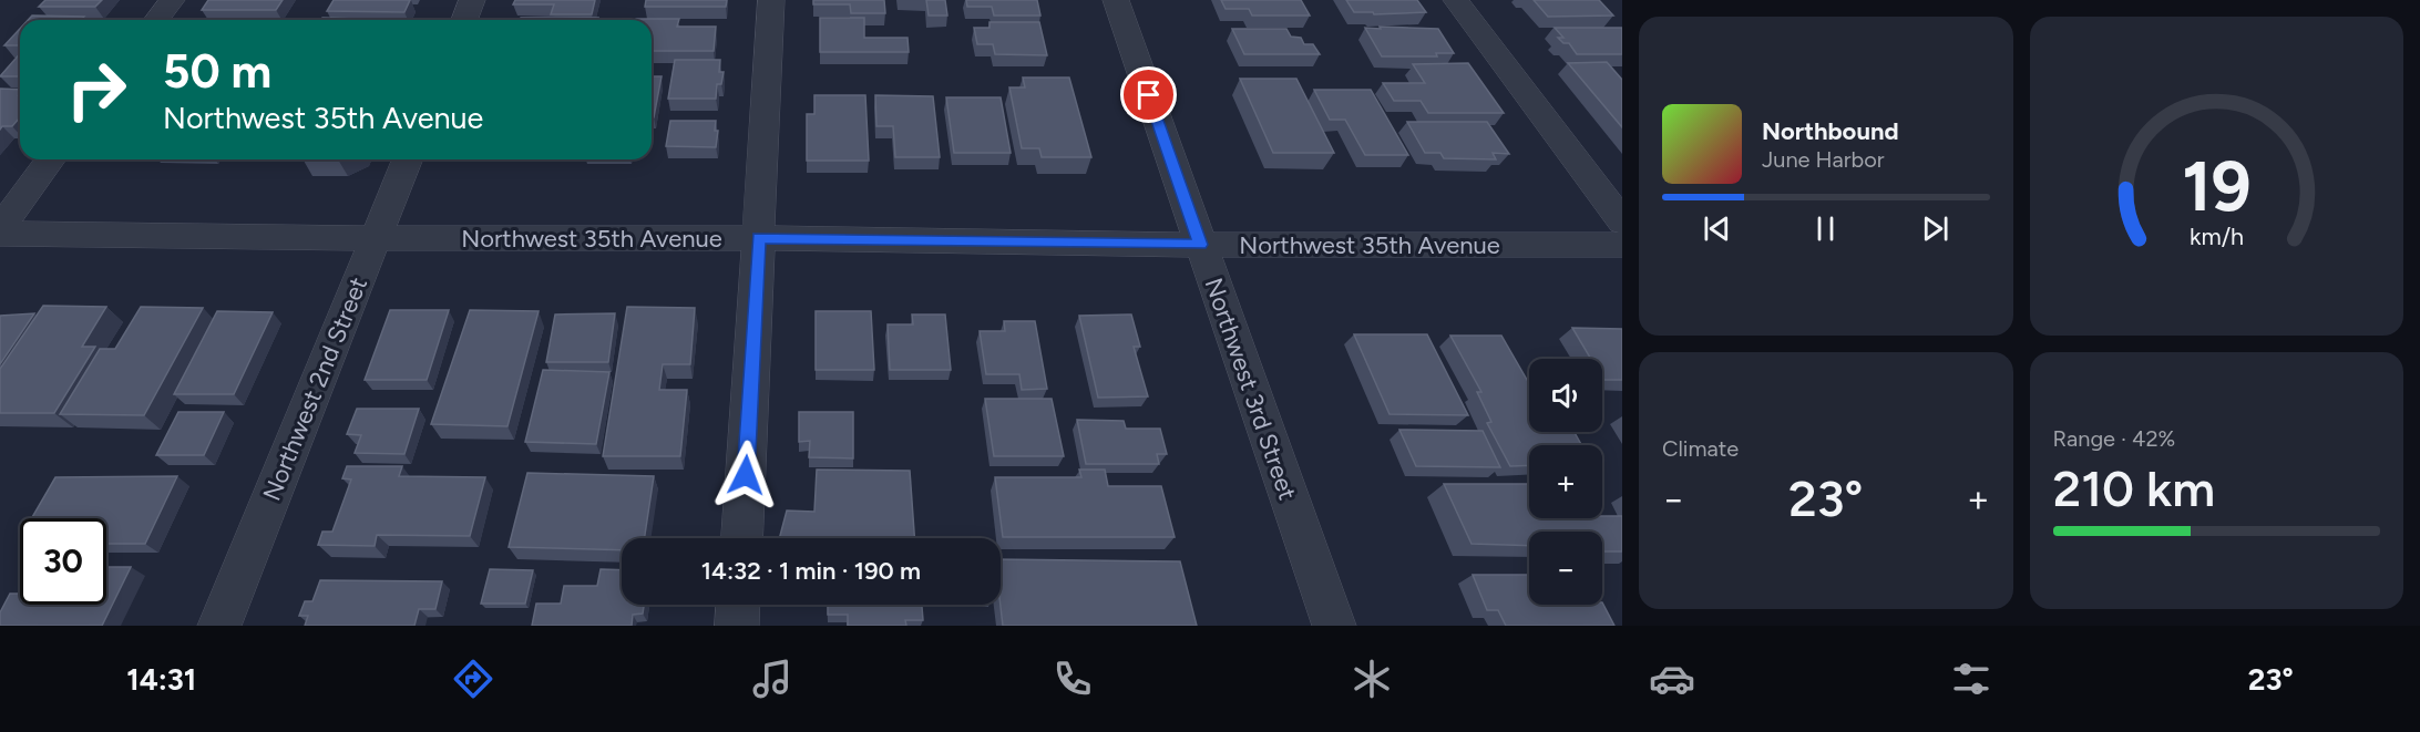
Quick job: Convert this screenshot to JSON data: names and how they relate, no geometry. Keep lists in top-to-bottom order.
{
  "streets": {
    "street": ["Northwest 35th Avenue", "Northwest 2nd Street", "Northwest 3rd Street"]
  },
  "crossings": [
    ["Northwest 35th Avenue", "Northwest 2nd Street"],
    ["Northwest 35th Avenue", "Northwest 3rd Street"]
  ],
  "page": {
    "turn": ["50 m", "Northwest 35th Avenue"],
    "song": ["Northbound", "June Harbor"],
    "tile": [
      "Climate",
      ["Range · 42%", "210 km"]
    ],
    "map_buttons": ["+", "−"],
    "heat": ["−", "23°", "+"],
    "limit": "30",
    "trip": "14:32 · 1 min · 190 m",
    "tabs": ["14:31", "23°"],
    "gauge": ["19", "km/h"]
  }
}
